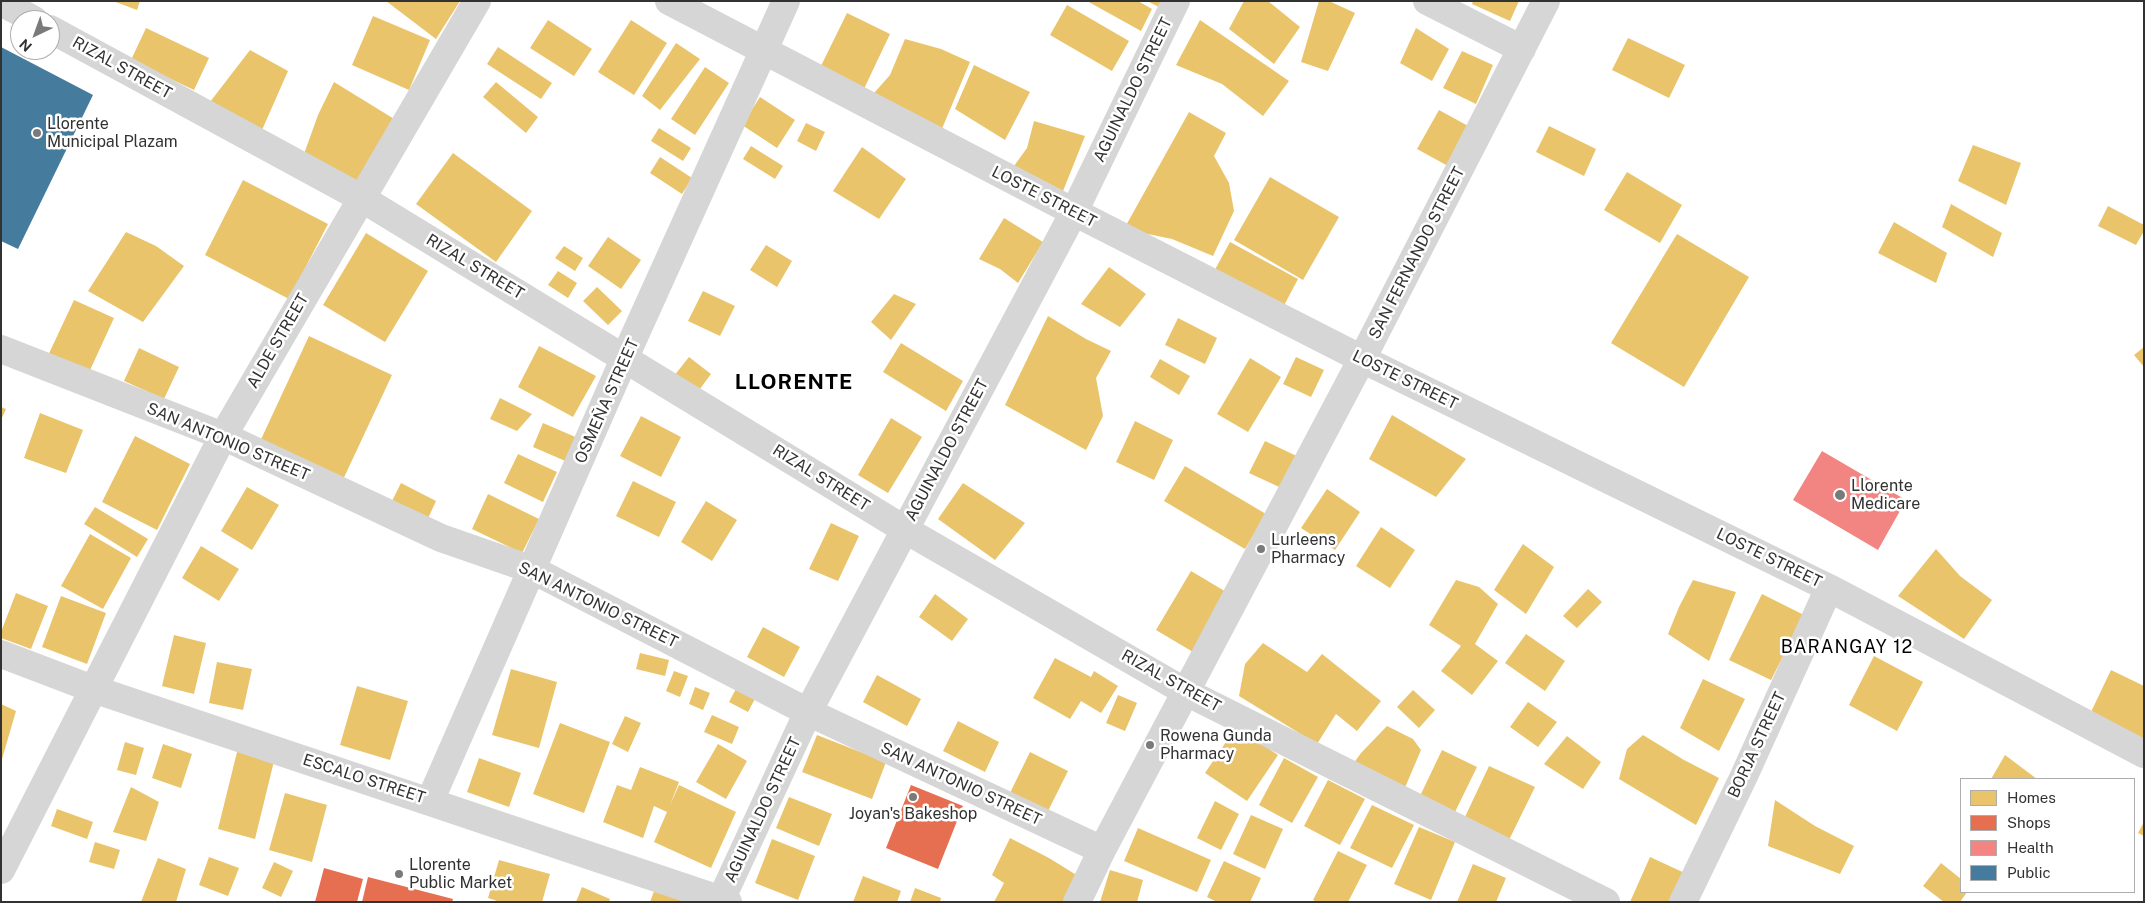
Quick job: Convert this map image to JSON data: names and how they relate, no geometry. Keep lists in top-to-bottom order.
{
  "streets": {
    "street": [
      "RIZAL STREET",
      "AGUINALDO STREET",
      "LOSTE STREET",
      "SAN FERNANDO STREET",
      "ALDE STREET",
      "OSMEÑA STREET",
      "SAN ANTONIO STREET",
      "BORJA STREET",
      "ESCALO STREET"
    ]
  },
  "crossings": [
    ["RIZAL STREET", "AGUINALDO STREET"],
    ["RIZAL STREET", "SAN FERNANDO STREET"],
    ["RIZAL STREET", "ALDE STREET"],
    ["RIZAL STREET", "OSMEÑA STREET"],
    ["AGUINALDO STREET", "LOSTE STREET"],
    ["AGUINALDO STREET", "SAN ANTONIO STREET"],
    ["AGUINALDO STREET", "ESCALO STREET"],
    ["LOSTE STREET", "SAN FERNANDO STREET"],
    ["LOSTE STREET", "OSMEÑA STREET"],
    ["LOSTE STREET", "BORJA STREET"],
    ["SAN FERNANDO STREET", "SAN ANTONIO STREET"],
    ["ALDE STREET", "SAN ANTONIO STREET"],
    ["ALDE STREET", "ESCALO STREET"],
    ["OSMEÑA STREET", "SAN ANTONIO STREET"],
    ["OSMEÑA STREET", "ESCALO STREET"]
  ],
  "districts": ["LLORENTE", "BARANGAY 12"],
  "places": [
    "Llorente Municipal Plazam",
    "Llorente Medicare",
    "Lurleens Pharmacy",
    "Rowena Gunda Pharmacy",
    "Joyan's Bakeshop",
    "Llorente Public Market"
  ],
  "legend": [
    "Homes",
    "Shops",
    "Health",
    "Public"
  ],
  "north": "bottom left"
}
